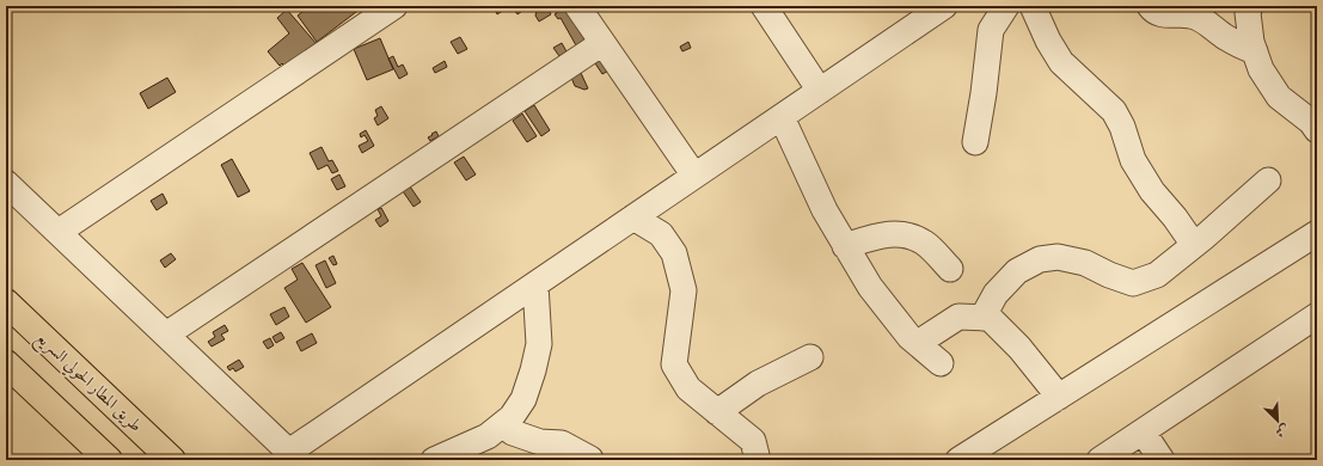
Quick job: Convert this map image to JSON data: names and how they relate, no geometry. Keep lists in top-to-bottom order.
{
  "streets": {
    "highway": ["طريق المطار الحولي السريع"]
  },
  "north": "bottom right"
}
